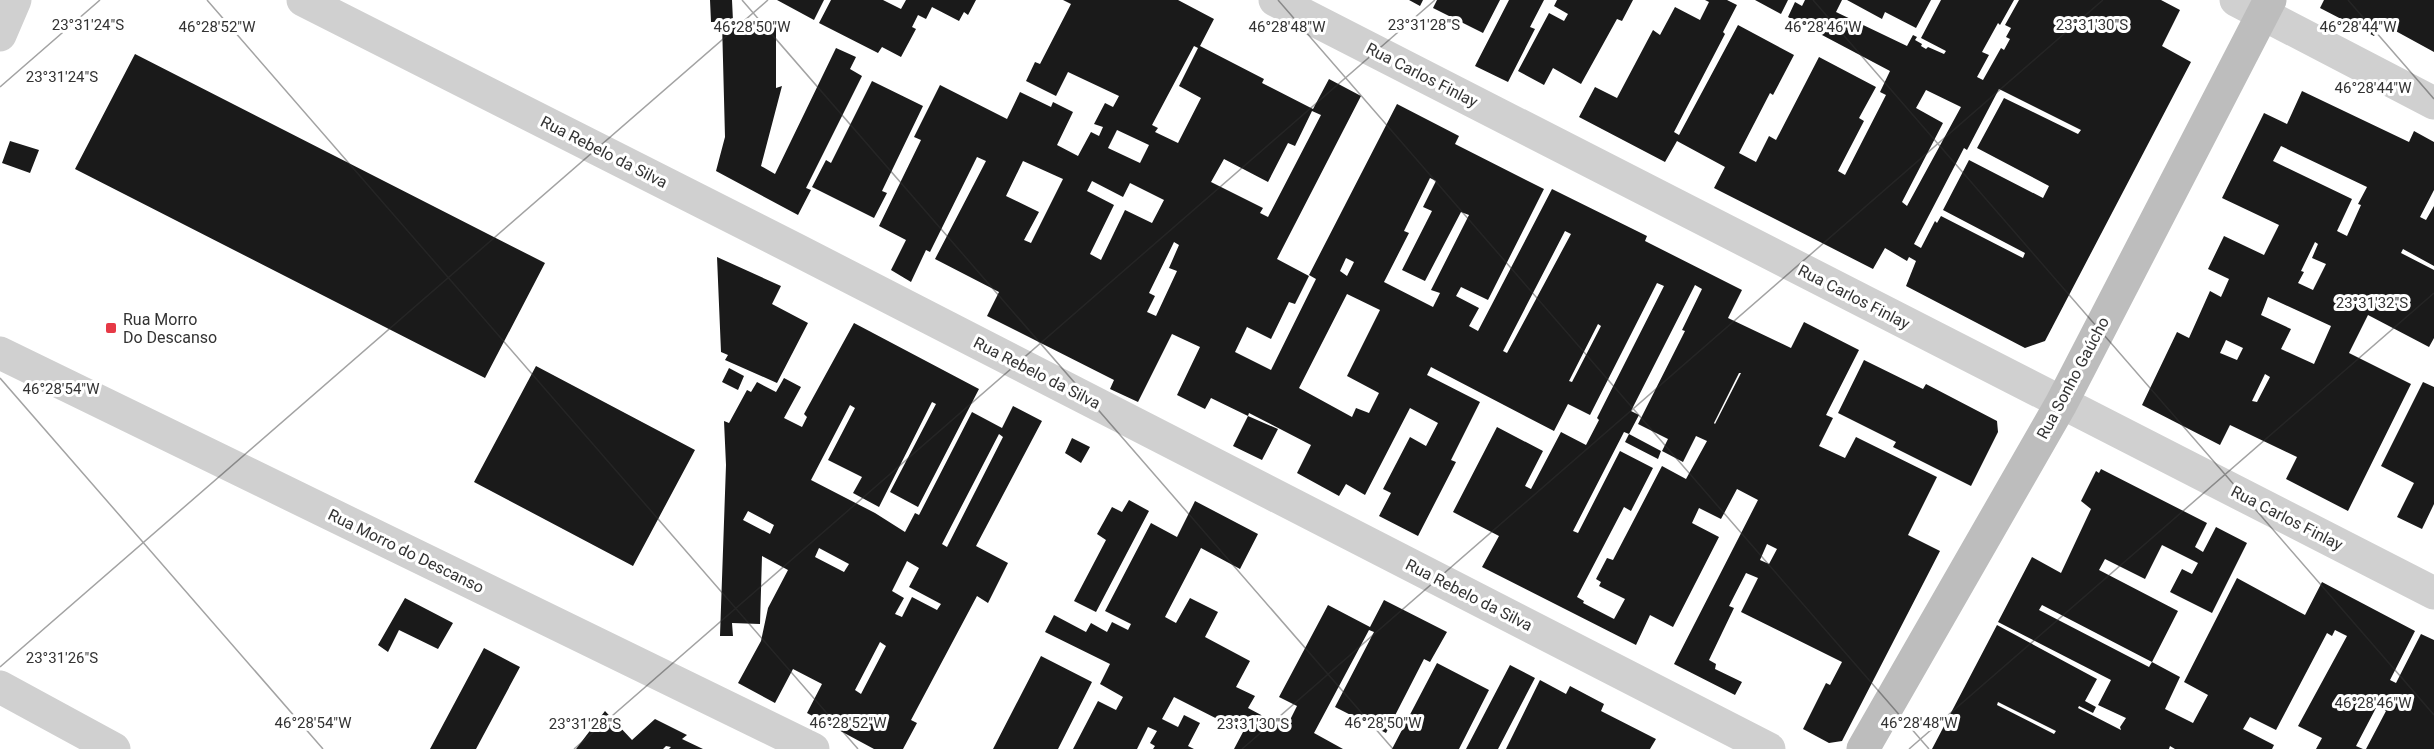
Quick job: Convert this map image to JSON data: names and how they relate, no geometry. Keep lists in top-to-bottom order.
{
  "streets": {
    "street": [
      "Rua Carlos Finlay",
      "Rua Rebelo da Silva",
      "Rua Sonho Gaúcho",
      "Rua Morro do Descanso"
    ]
  },
  "crossings": [
    ["Rua Carlos Finlay", "Rua Sonho Gaúcho"]
  ],
  "places": {
    "transit": ["Rua Morro Do Descanso"]
  },
  "coordinates": [
    "23°31'24\"S",
    "23°31'28\"S",
    "23°31'30\"S",
    "46°28'48\"W",
    "46°28'52\"W",
    "46°28'50\"W",
    "46°28'46\"W",
    "46°28'44\"W",
    "23°31'32\"S",
    "46°28'54\"W",
    "23°31'26\"S"
  ]
}
